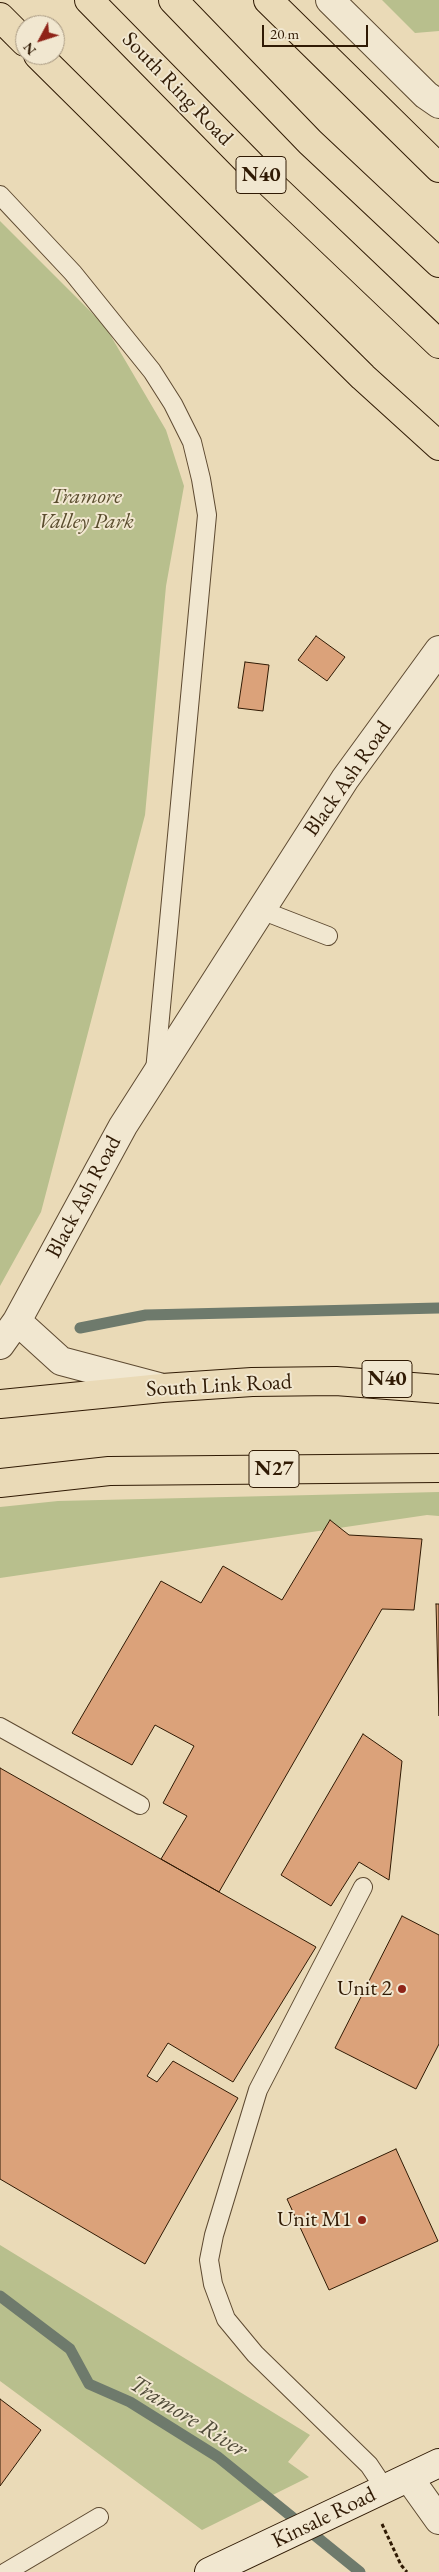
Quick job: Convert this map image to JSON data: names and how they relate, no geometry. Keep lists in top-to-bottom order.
{
  "streets": {
    "highway": [
      "South Ring Road",
      "N40",
      "South Link Road",
      "N27"
    ],
    "street": ["Black Ash Road", "Kinsale Road"]
  },
  "crossings": [
    ["N40", "South Link Road"]
  ],
  "water": ["Tramore River"],
  "parks": ["Tramore Valley Park"],
  "places": ["Unit 2", "Unit M1"],
  "scale_bar": "20 m",
  "north": "bottom left"
}
